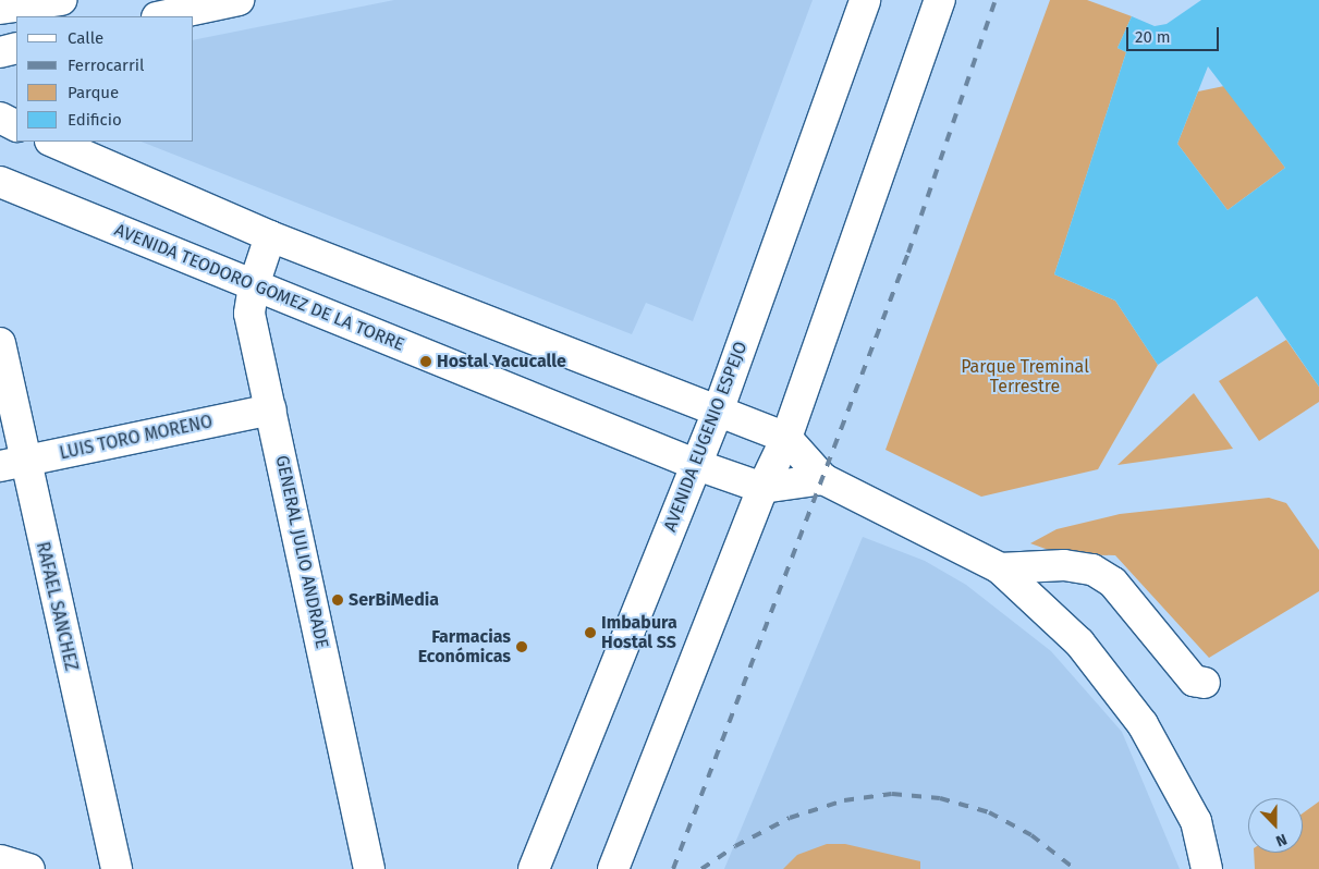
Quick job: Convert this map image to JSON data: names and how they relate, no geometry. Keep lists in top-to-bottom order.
{
  "streets": {
    "main road": [
      "AVENIDA TEODORO GOMEZ DE LA TORRE",
      "AVENIDA EUGENIO ESPEJO",
      "LUIS TORO MORENO",
      "GENERAL JULIO ANDRADE",
      "RAFAEL SANCHEZ"
    ]
  },
  "crossings": [
    ["AVENIDA TEODORO GOMEZ DE LA TORRE", "AVENIDA EUGENIO ESPEJO"],
    ["AVENIDA TEODORO GOMEZ DE LA TORRE", "GENERAL JULIO ANDRADE"],
    ["LUIS TORO MORENO", "GENERAL JULIO ANDRADE"],
    ["LUIS TORO MORENO", "RAFAEL SANCHEZ"]
  ],
  "parks": ["Parque Treminal Terrestre"],
  "places": [
    "Hostal Yacucalle",
    "SerBiMedia",
    "Imbabura Hostal SS",
    "Farmacias Económicas"
  ],
  "legend": [
    "Calle",
    "Ferrocarril",
    "Parque",
    "Edificio"
  ],
  "scale_bar": "20 m",
  "north": "bottom"
}
